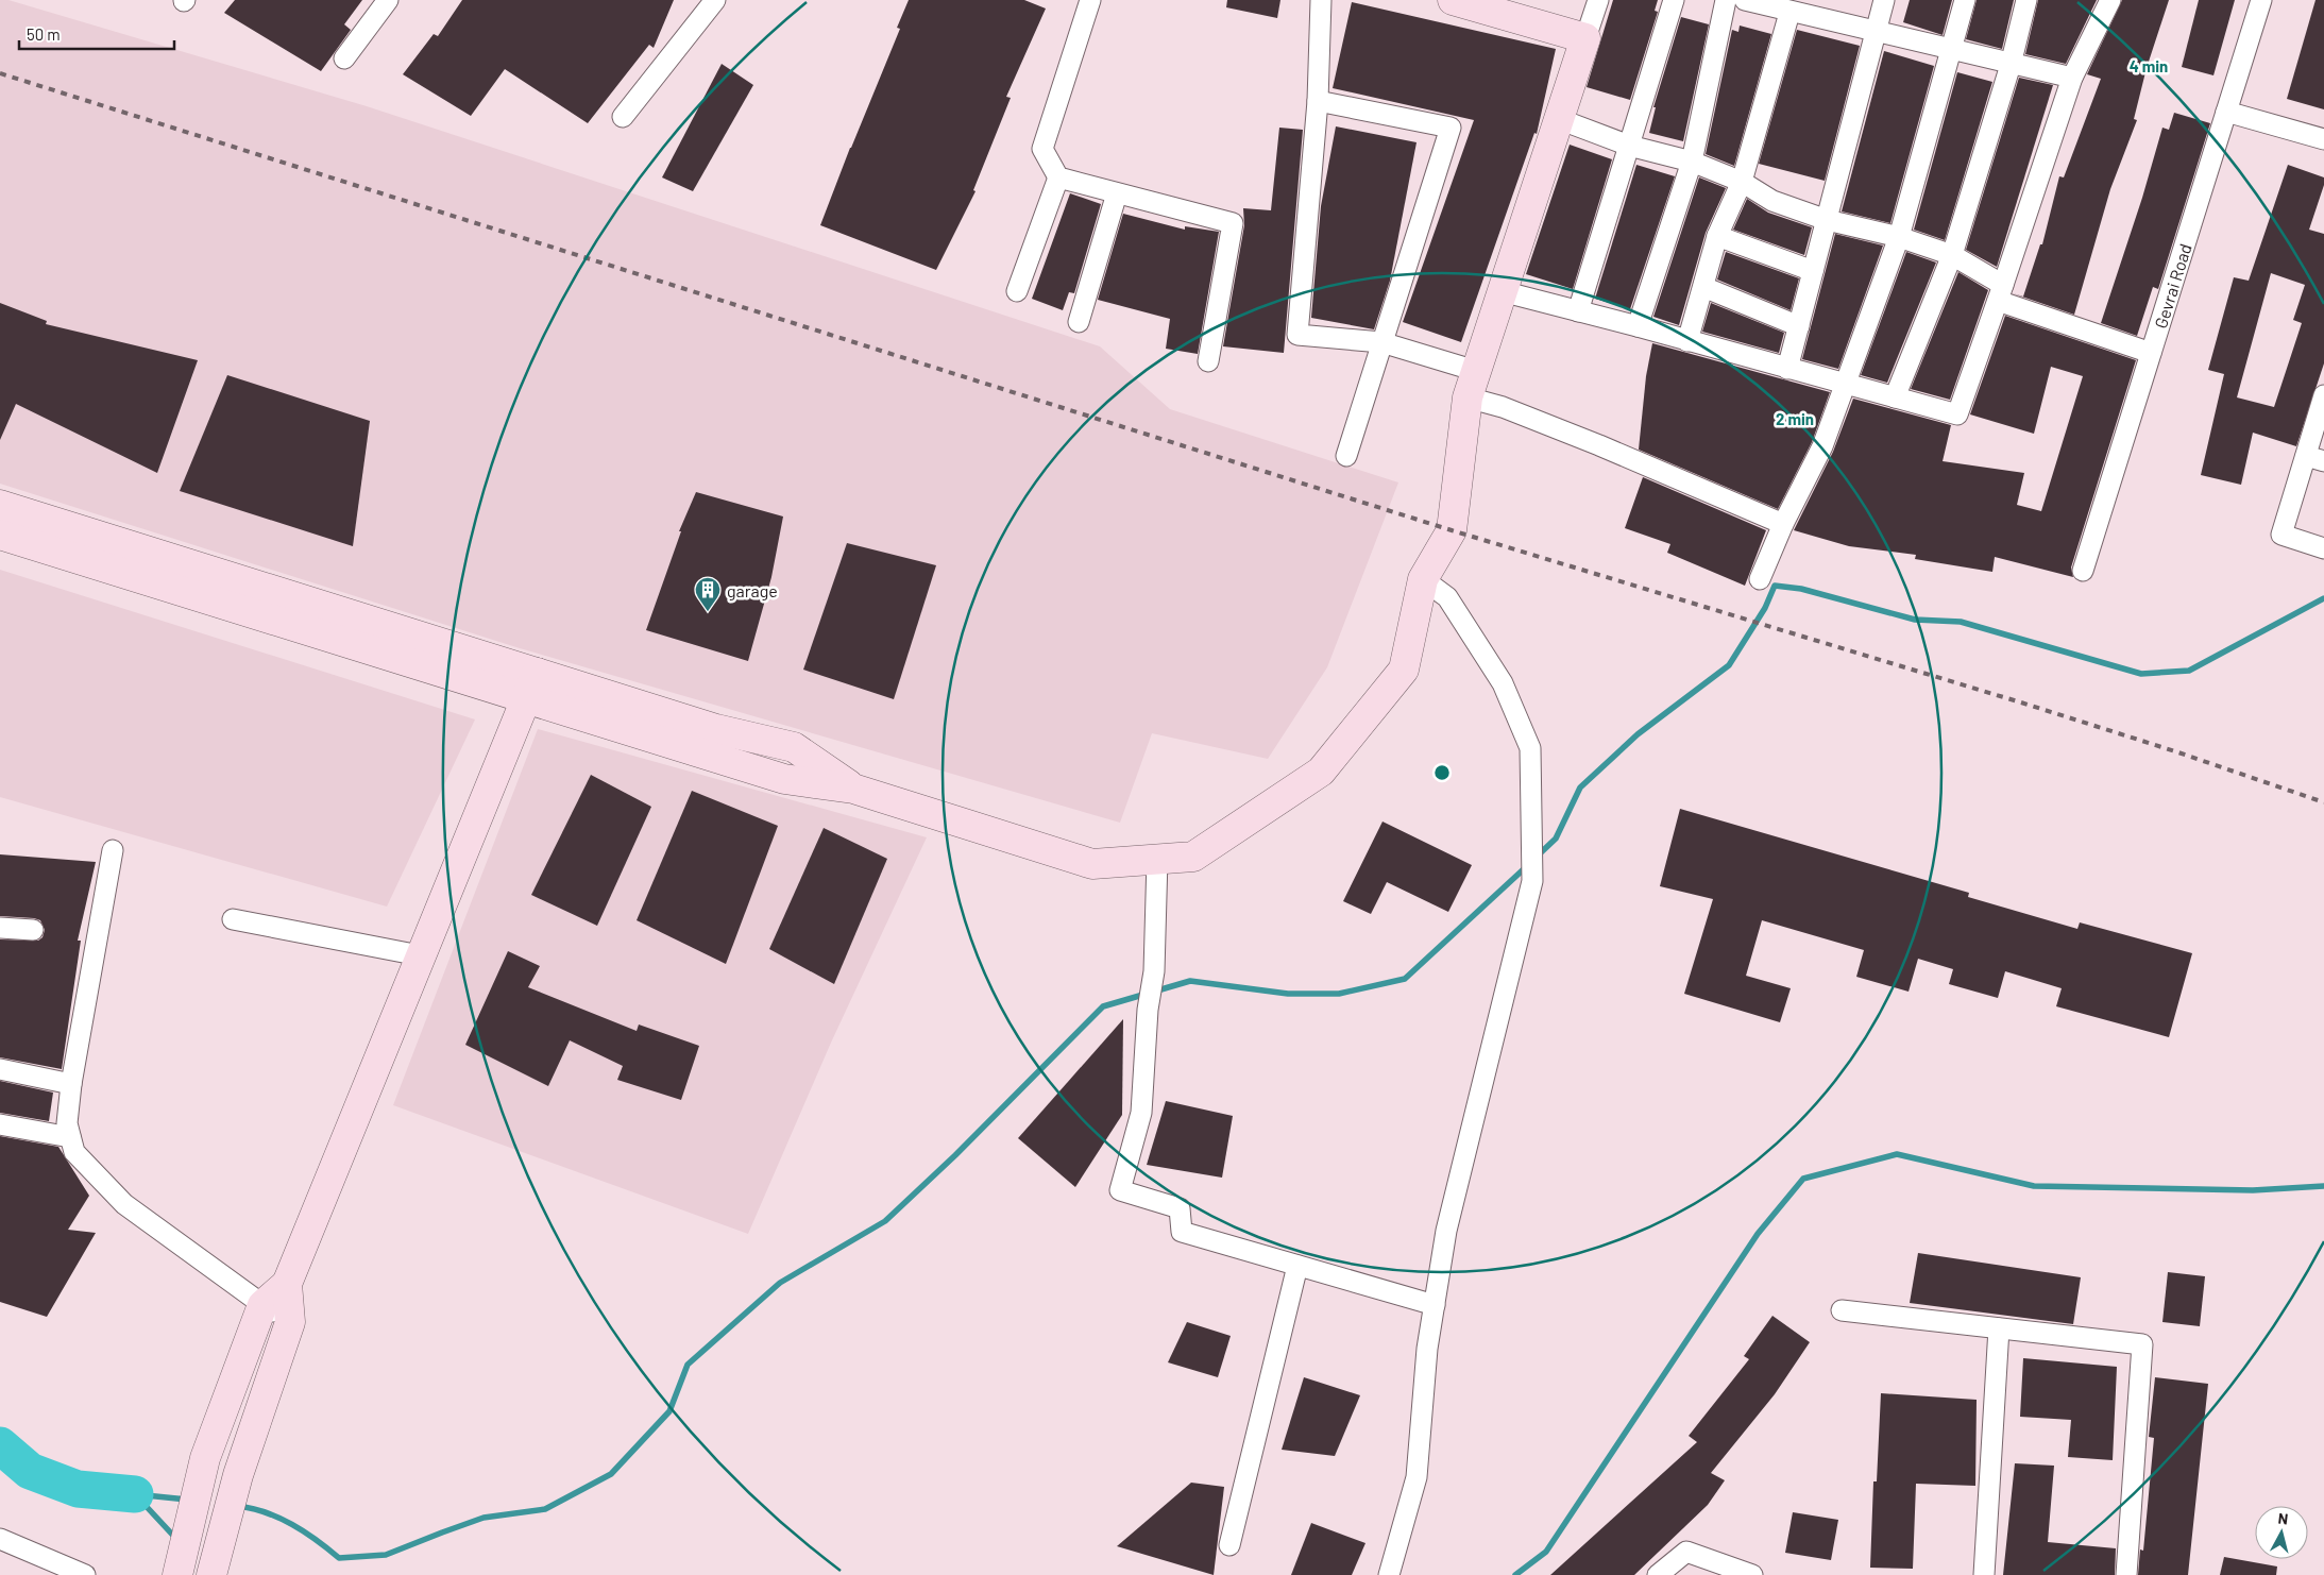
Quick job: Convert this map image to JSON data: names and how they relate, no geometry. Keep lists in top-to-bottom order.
{
  "streets": {
    "street": ["Gevrai Road"]
  },
  "places": {
    "building": ["garage"]
  },
  "scale_bar": "50 m",
  "north": "top",
  "rings": ["4 min", "2 min"]
}
